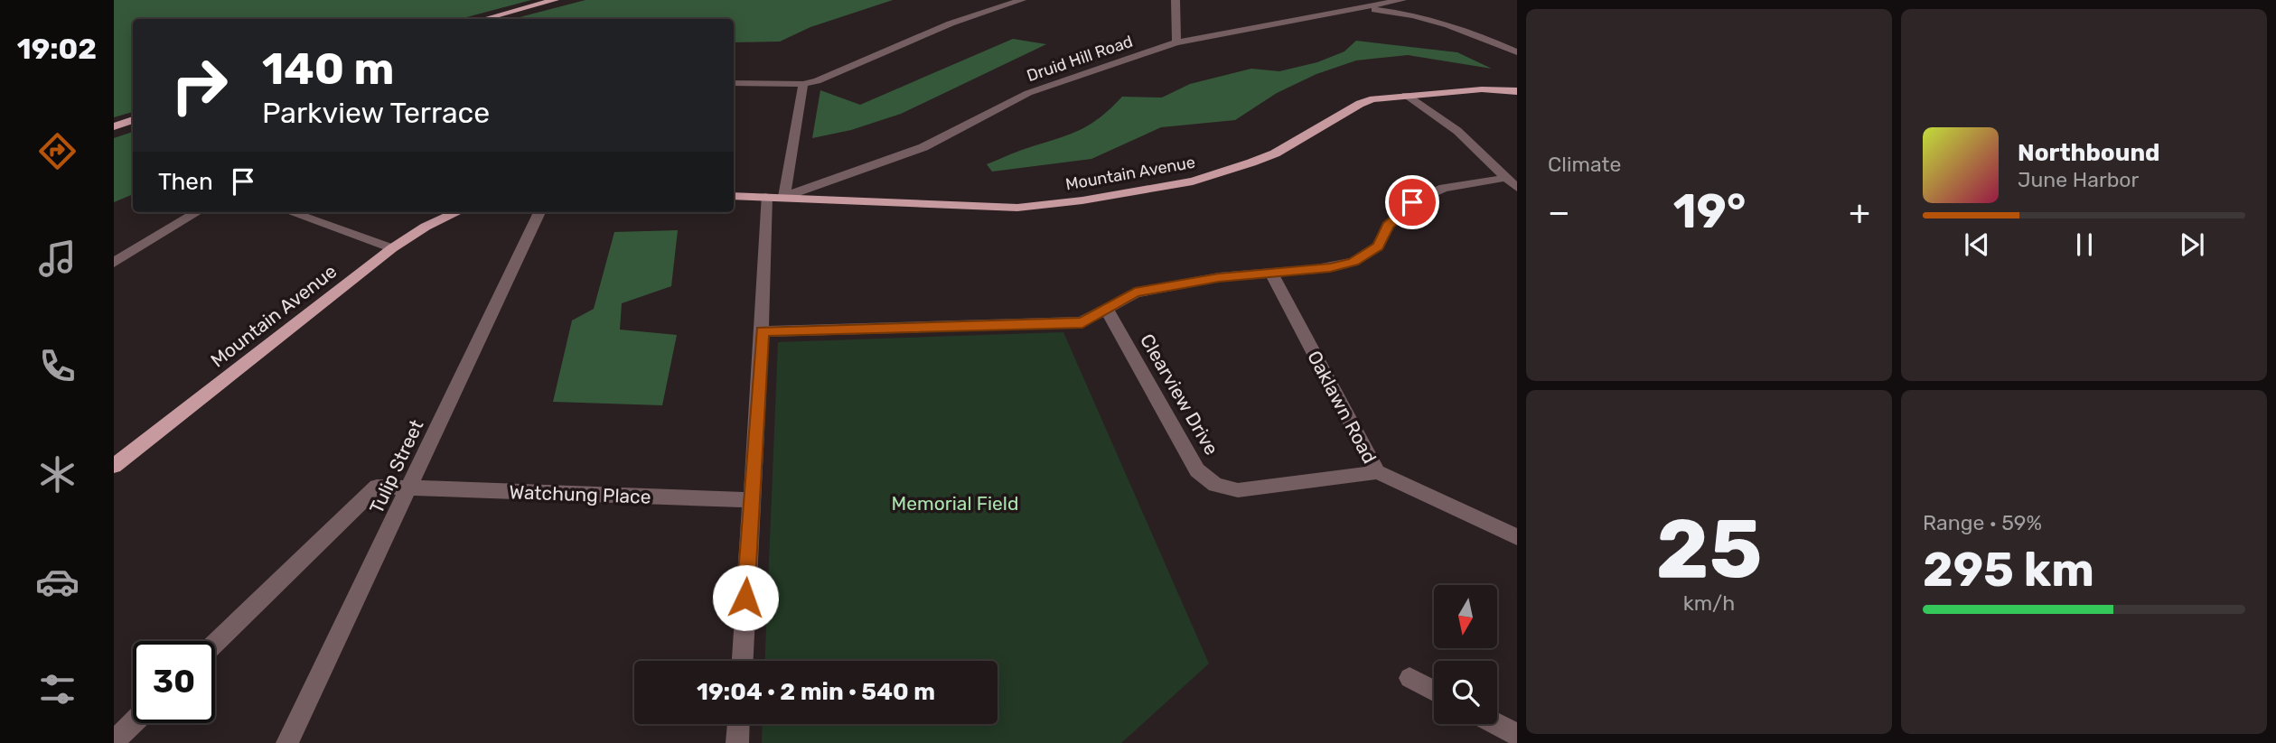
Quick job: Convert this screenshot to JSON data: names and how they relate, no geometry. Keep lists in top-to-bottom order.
{
  "streets": {
    "main road": ["Mountain Avenue"],
    "street": [
      "Druid Hill Road",
      "Clearview Drive",
      "Oaklawn Road",
      "Tulip Street",
      "Watchung Place"
    ]
  },
  "crossings": [
    ["Druid Hill Road", "Mountain Avenue"],
    ["Clearview Drive", "Oaklawn Road"],
    ["Tulip Street", "Watchung Place"]
  ],
  "parks": ["Memorial Field"],
  "north": "bottom",
  "page": {
    "tabs": "19:02",
    "tile": [
      "Climate",
      ["25", "km/h"],
      ["Range · 59%", "295 km"]
    ],
    "turn": ["140 m", "Parkview Terrace"],
    "song": ["Northbound", "June Harbor"],
    "then": "Then",
    "heat": ["−", "19°", "+"],
    "limit": "30",
    "trip": "19:04 · 2 min · 540 m"
  }
}
